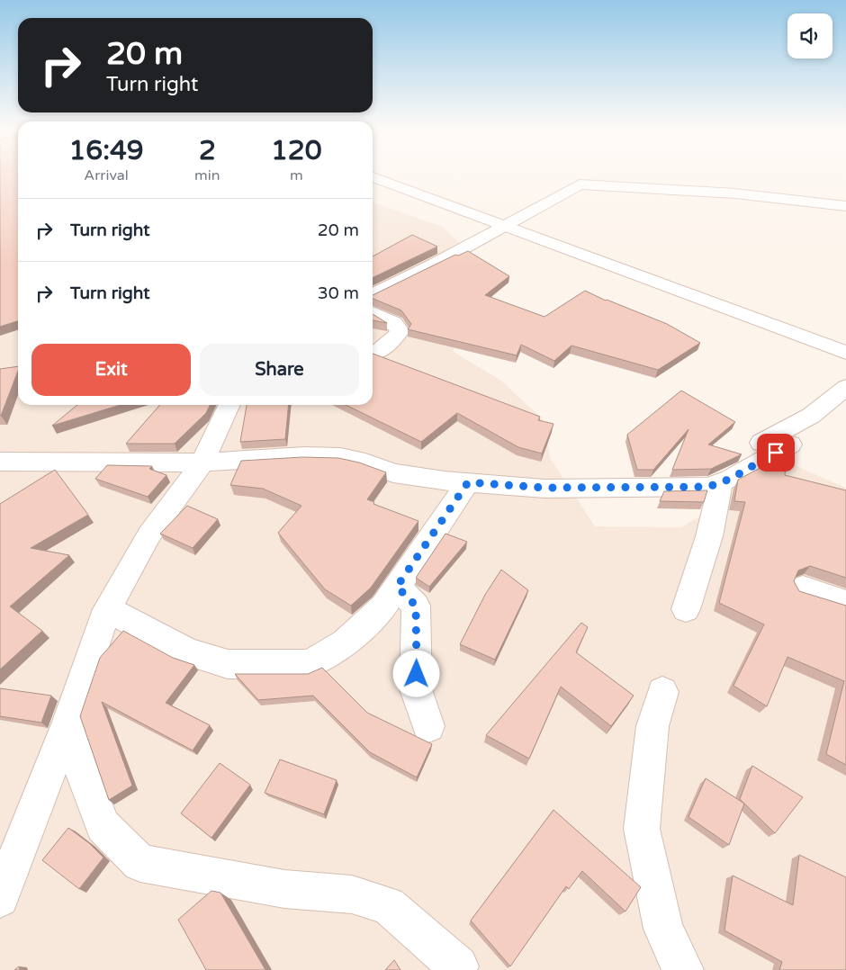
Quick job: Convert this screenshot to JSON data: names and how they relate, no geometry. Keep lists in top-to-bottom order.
{
  "page": {
    "turn": ["20 m", "Turn right"],
    "eta": [
      "16:49",
      "Arrival",
      "2",
      "min",
      "120",
      "m"
    ],
    "list": [
      {
        "name": "Turn right",
        "value": "20 m"
      },
      {
        "name": "Turn right",
        "value": "30 m"
      }
    ],
    "buttons": ["Exit", "Share"]
  }
}
